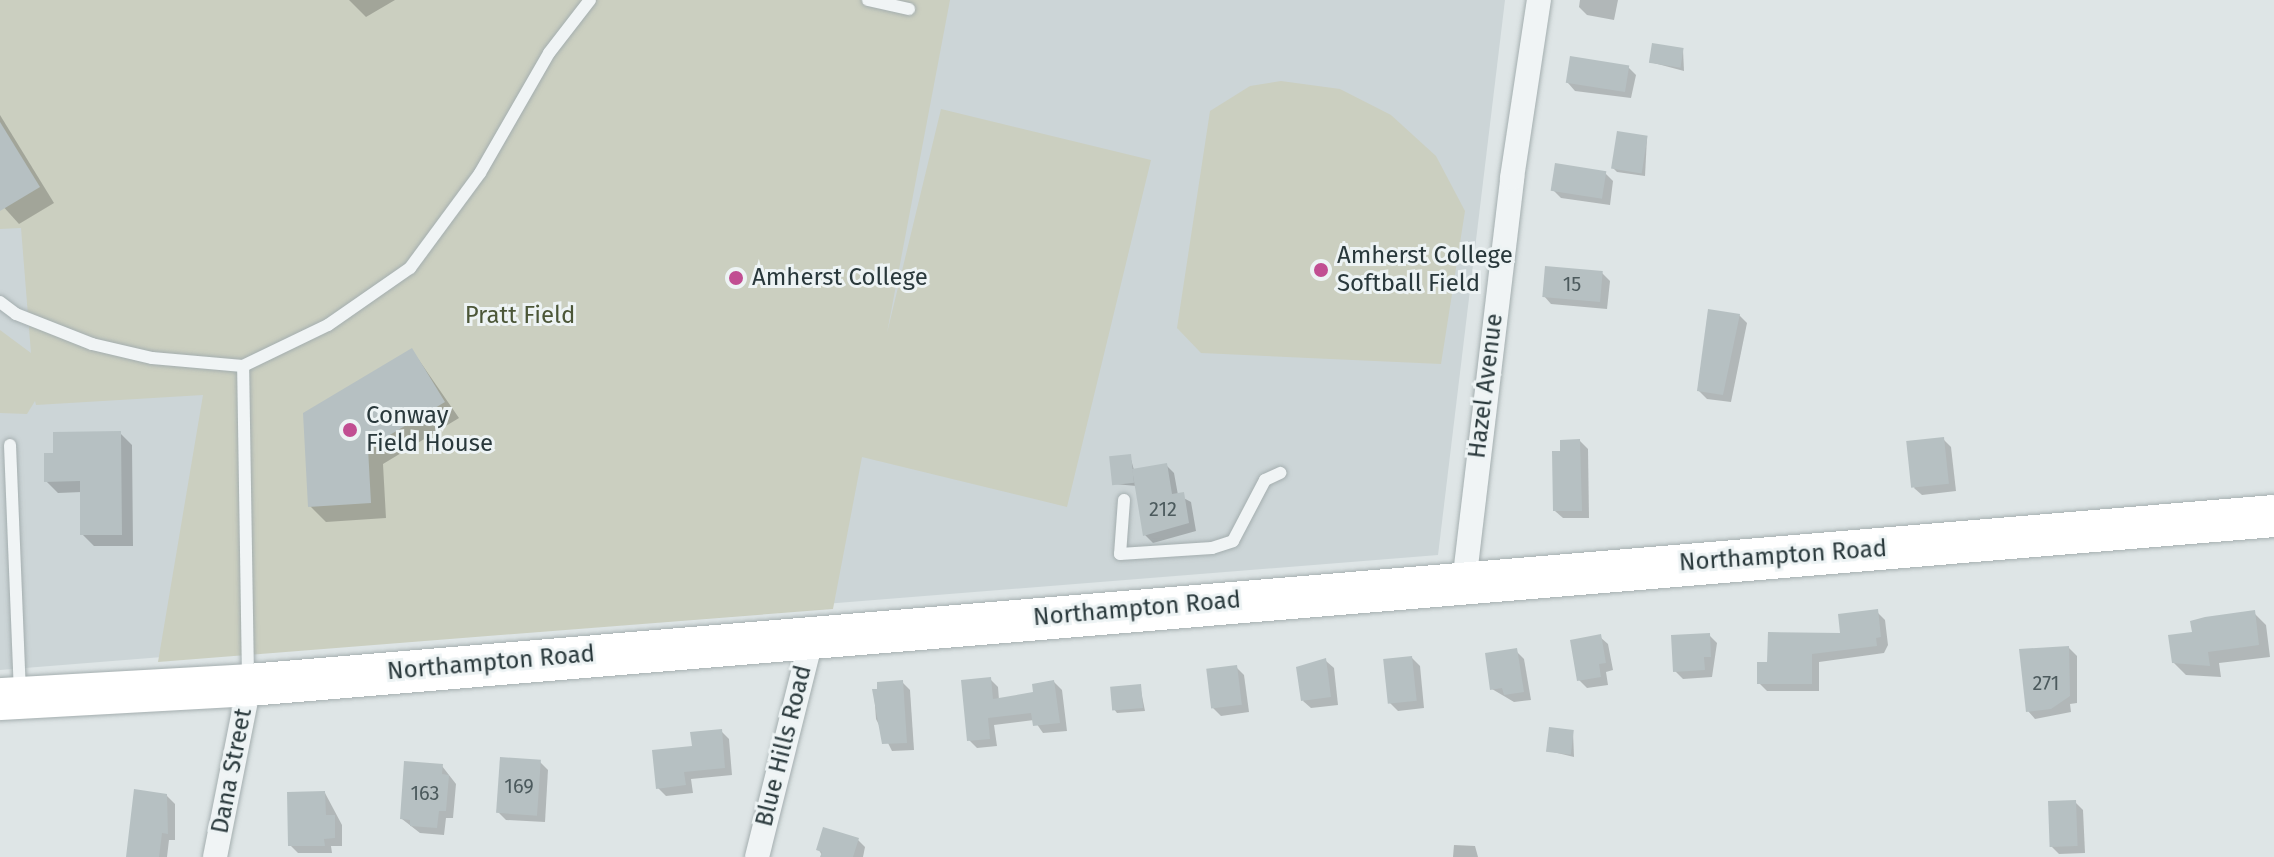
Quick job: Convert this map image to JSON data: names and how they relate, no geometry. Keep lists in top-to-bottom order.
{
  "streets": {
    "highway": ["Northampton Road"],
    "street": ["Hazel Avenue", "Blue Hills Road", "Dana Street"]
  },
  "crossings": [
    ["Hazel Avenue", "Northampton Road"],
    ["Northampton Road", "Blue Hills Road"],
    ["Northampton Road", "Dana Street"]
  ],
  "parks": ["Pratt Field"],
  "places": ["Amherst College Softball Field", "Amherst College", "Conway Field House"],
  "house_numbers": [
    "15",
    "212",
    "271",
    "169",
    "163"
  ]
}
